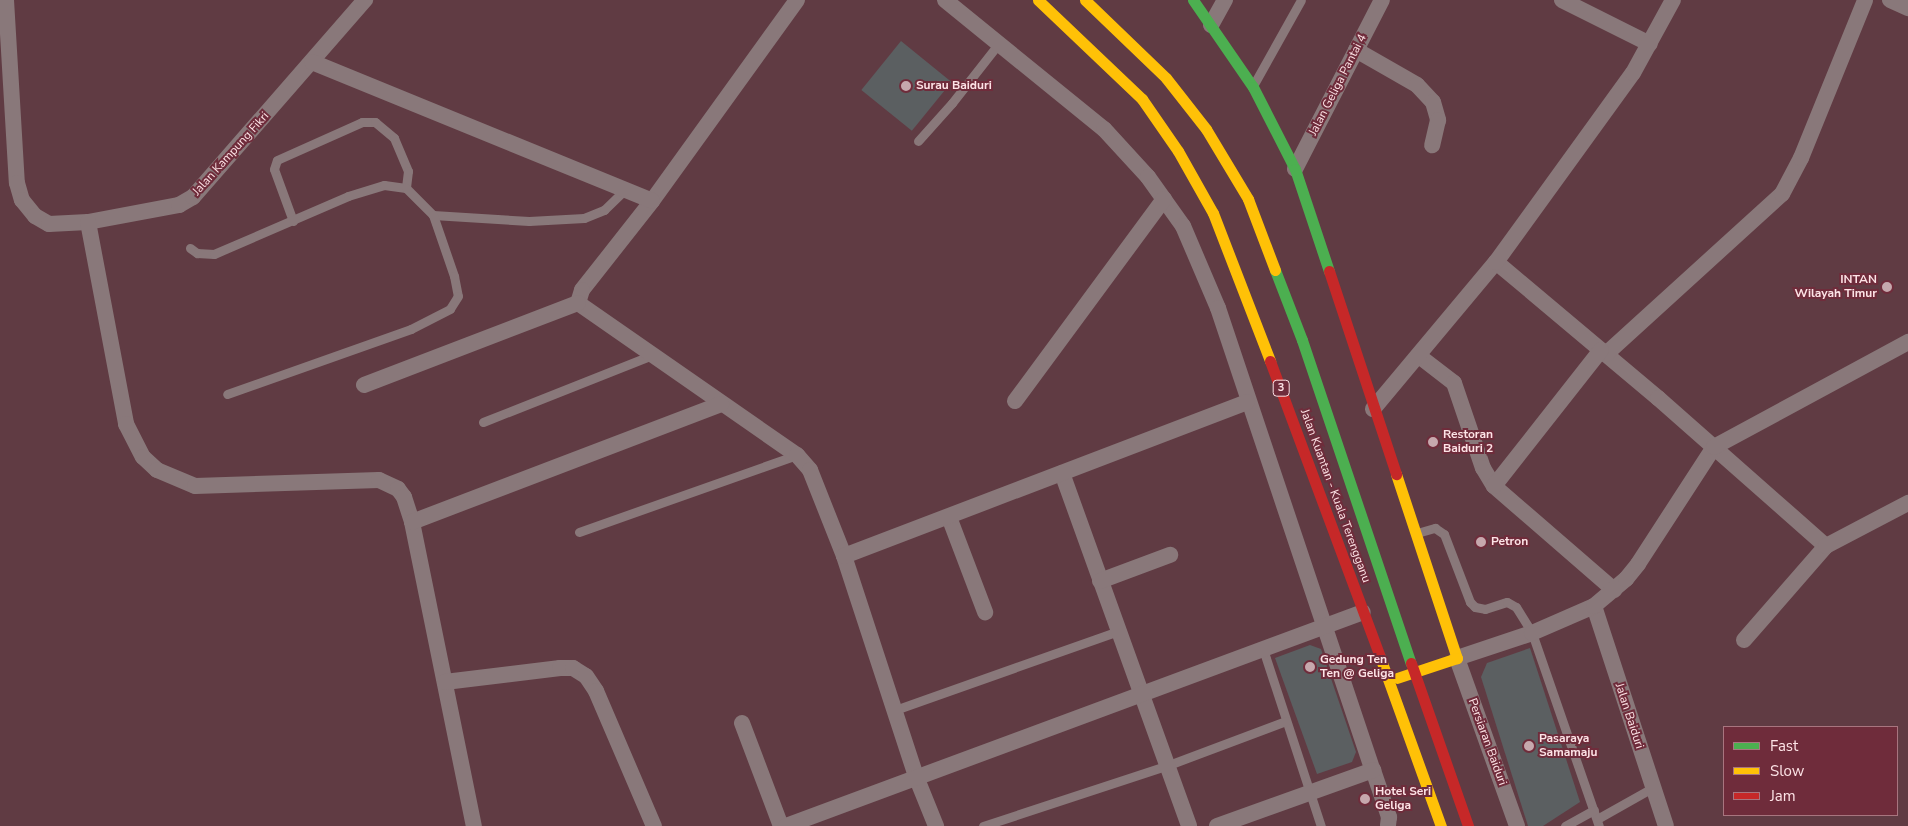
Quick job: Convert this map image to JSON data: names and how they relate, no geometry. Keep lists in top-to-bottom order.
{
  "streets": {
    "main road": ["3", "Jalan Kuantan - Kuala Terengganu"],
    "street": [
      "Jalan Geliga Pantai 4",
      "Jalan Kampung Fikri",
      "Jalan Baiduri",
      "Persiaran Baiduri"
    ]
  },
  "places": [
    "Surau Baiduri",
    "INTAN Wilayah Timur",
    "Restoran Baiduri 2",
    "Petron",
    "Gedung Ten Ten @ Geliga",
    "Pasaraya Samamaju",
    "Hotel Seri Geliga"
  ],
  "legend": ["Fast", "Slow", "Jam"]
}
